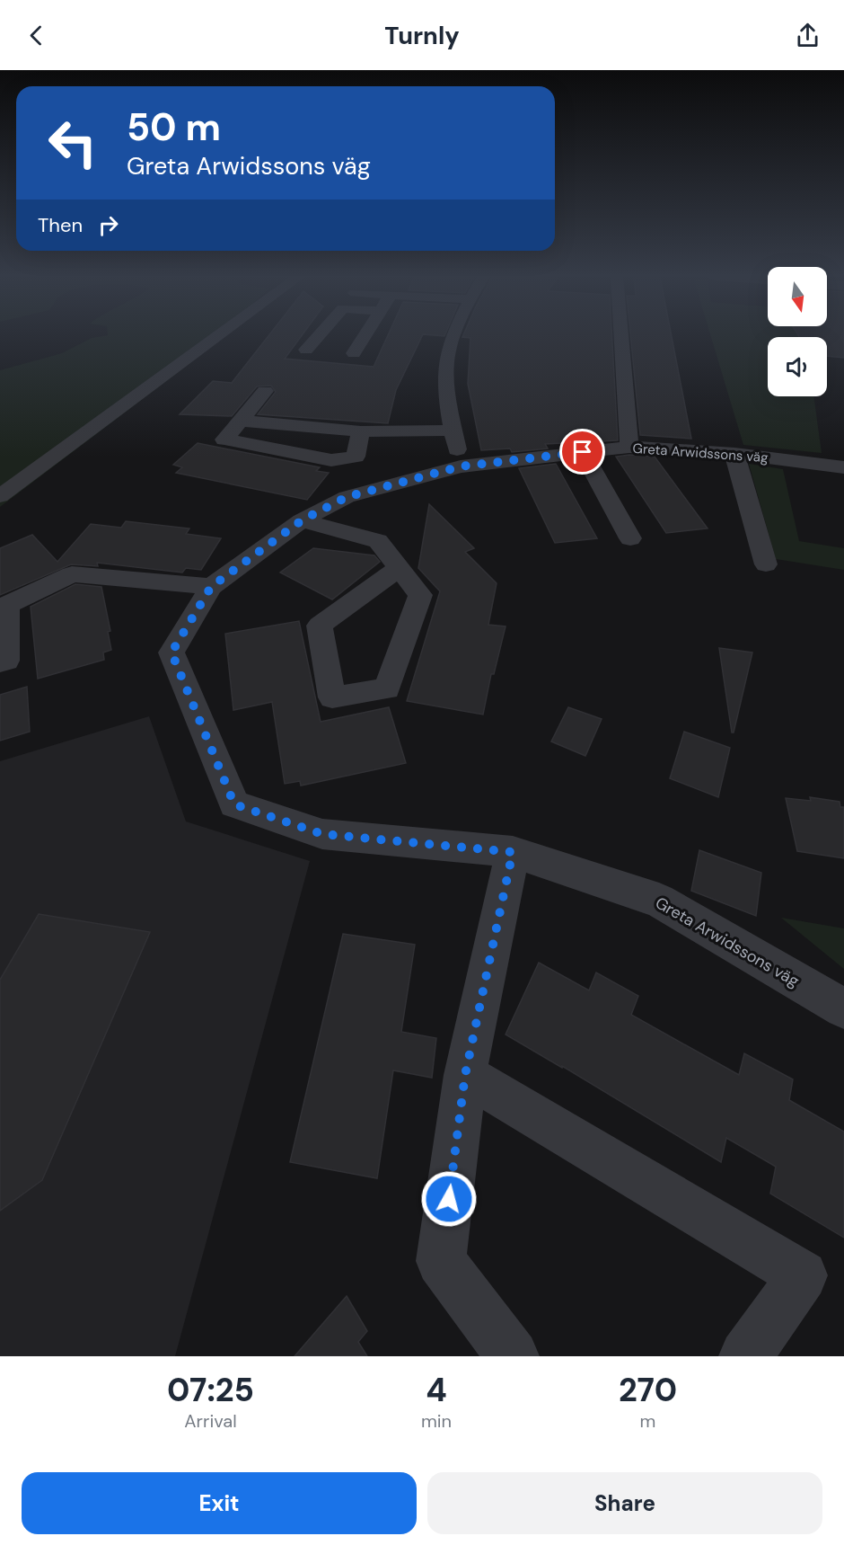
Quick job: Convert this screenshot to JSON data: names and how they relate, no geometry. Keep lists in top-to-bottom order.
{
  "streets": {
    "street": ["Greta Arwidssons väg"]
  },
  "north": "bottom",
  "page": {
    "header": "Turnly",
    "turn": ["50 m", "Greta Arwidssons väg"],
    "then": "Then",
    "eta": [
      "07:25",
      "Arrival",
      "4",
      "min",
      "270",
      "m"
    ],
    "buttons": ["Exit", "Share"]
  }
}
